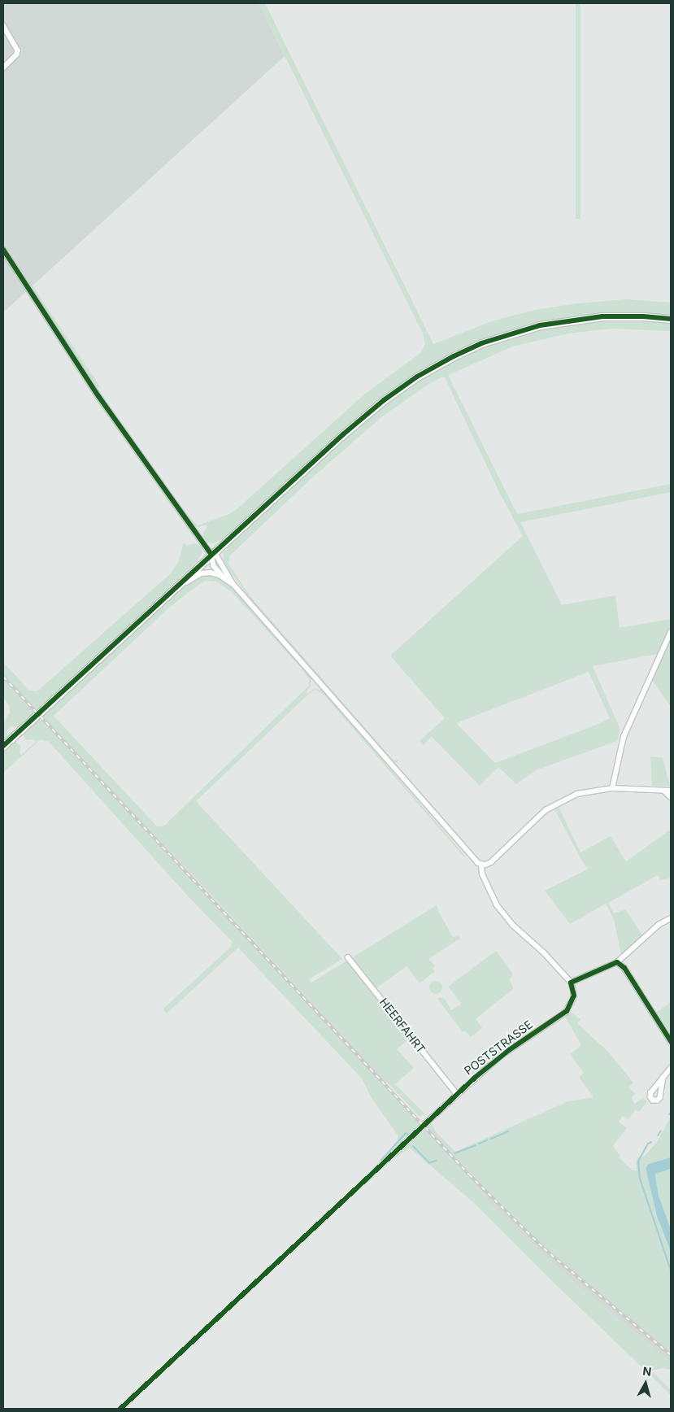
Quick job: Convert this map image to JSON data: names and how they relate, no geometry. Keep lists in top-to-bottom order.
{
  "streets": {
    "street": ["HEERFAHRT", "POSTSTRASSE"]
  },
  "crossings": [
    ["HEERFAHRT", "POSTSTRASSE"]
  ],
  "north": "top"
}
